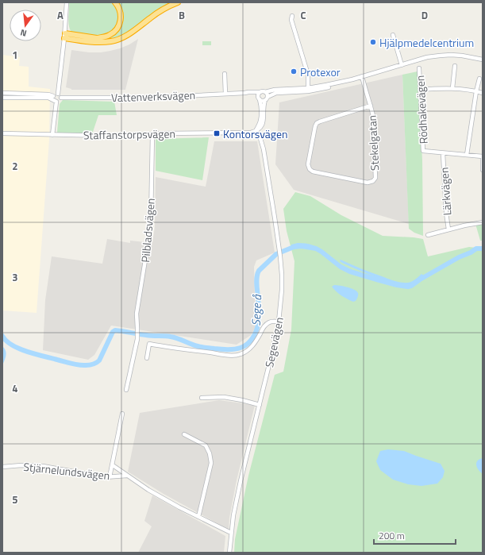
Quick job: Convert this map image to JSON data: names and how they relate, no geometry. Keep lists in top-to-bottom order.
{
  "streets": {
    "street": [
      "Vattenverksvägen",
      "Rödhakevägen",
      "Staffanstorpsvägen",
      "Stekelgatan",
      "Lärkvägen",
      "Pilbladsvägen",
      "Segevägen",
      "Stjärnelundsvägen"
    ]
  },
  "crossings": [
    ["Rödhakevägen", "Lärkvägen"],
    ["Staffanstorpsvägen", "Pilbladsvägen"],
    ["Staffanstorpsvägen", "Segevägen"]
  ],
  "water": ["Sege å"],
  "places": {
    "other": ["Hjälpmedelcentrium", "Protexor"],
    "transit": ["Kontorsvägen"]
  },
  "scale_bar": "200 m",
  "north": "bottom",
  "grid": {
    "columns": [
      "A",
      "B",
      "C",
      "D"
    ],
    "rows": [
      "1",
      "2",
      "3",
      "4",
      "5"
    ]
  }
}
